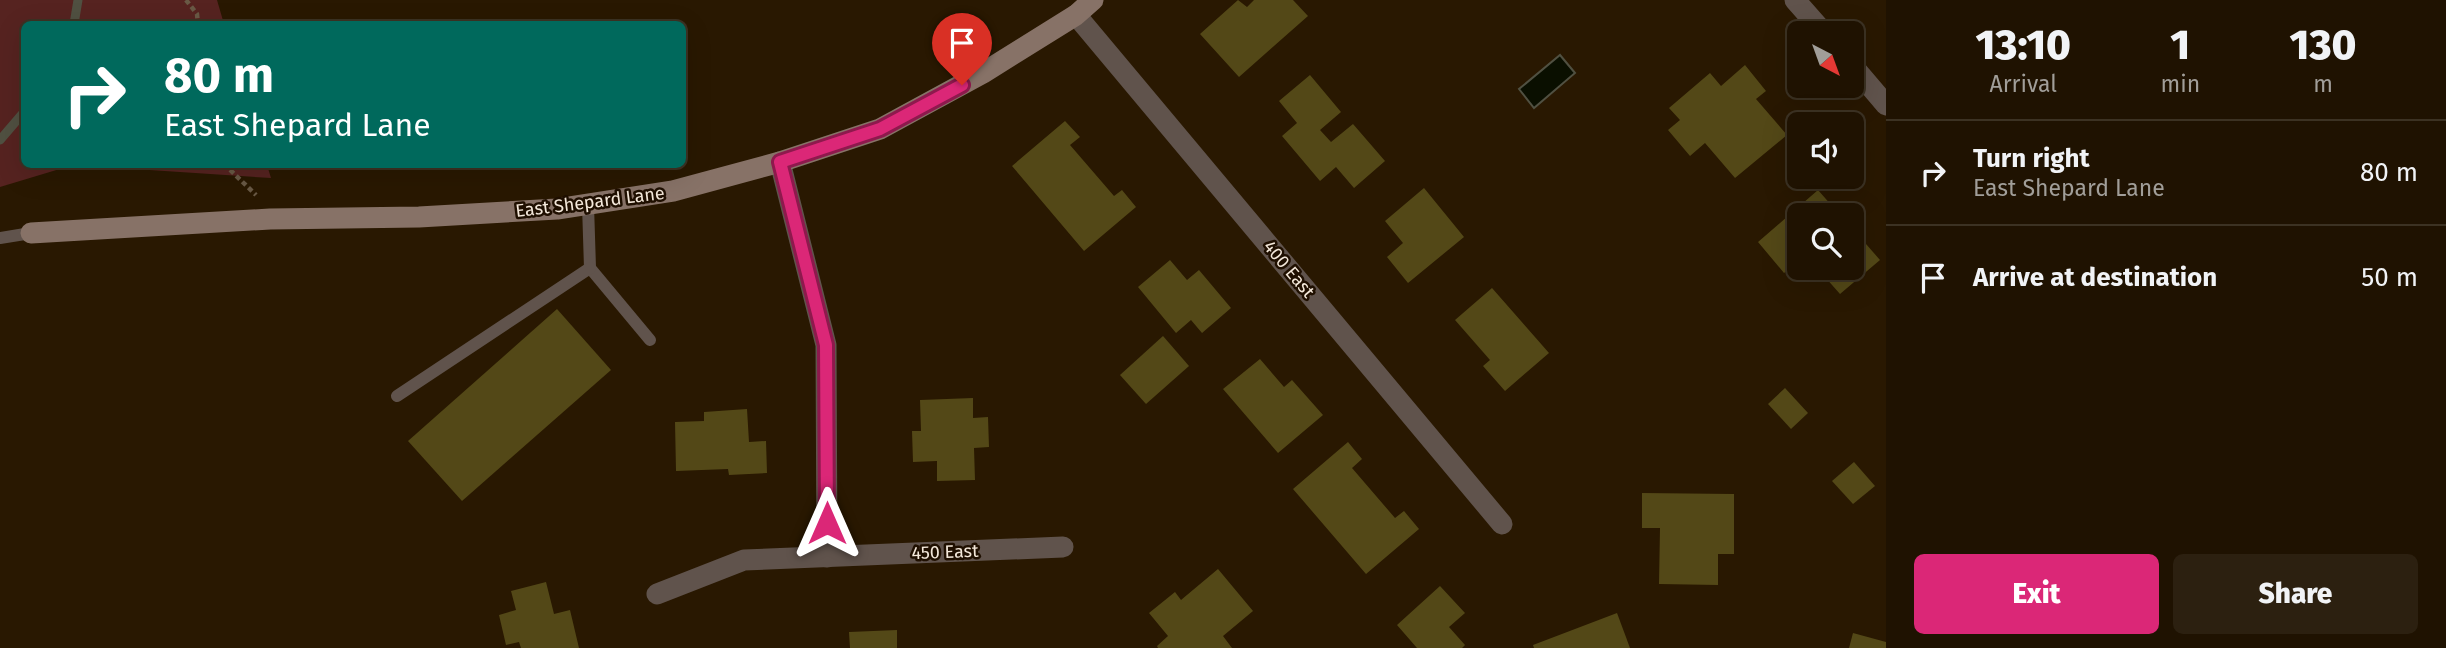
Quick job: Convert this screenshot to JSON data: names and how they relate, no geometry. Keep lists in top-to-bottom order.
{
  "streets": {
    "street": ["East Shepard Lane", "400 East", "450 East"]
  },
  "crossings": [
    ["East Shepard Lane", "400 East"]
  ],
  "north": "bottom right",
  "page": {
    "eta": [
      "13:10",
      "Arrival",
      "1",
      "min",
      "130",
      "m"
    ],
    "turn": ["80 m", "East Shepard Lane"],
    "list": [
      {
        "name": "Turn right",
        "note": "East Shepard Lane",
        "value": "80 m"
      },
      {
        "name": "Arrive at destination",
        "value": "50 m"
      }
    ],
    "buttons": ["Exit", "Share"]
  }
}
